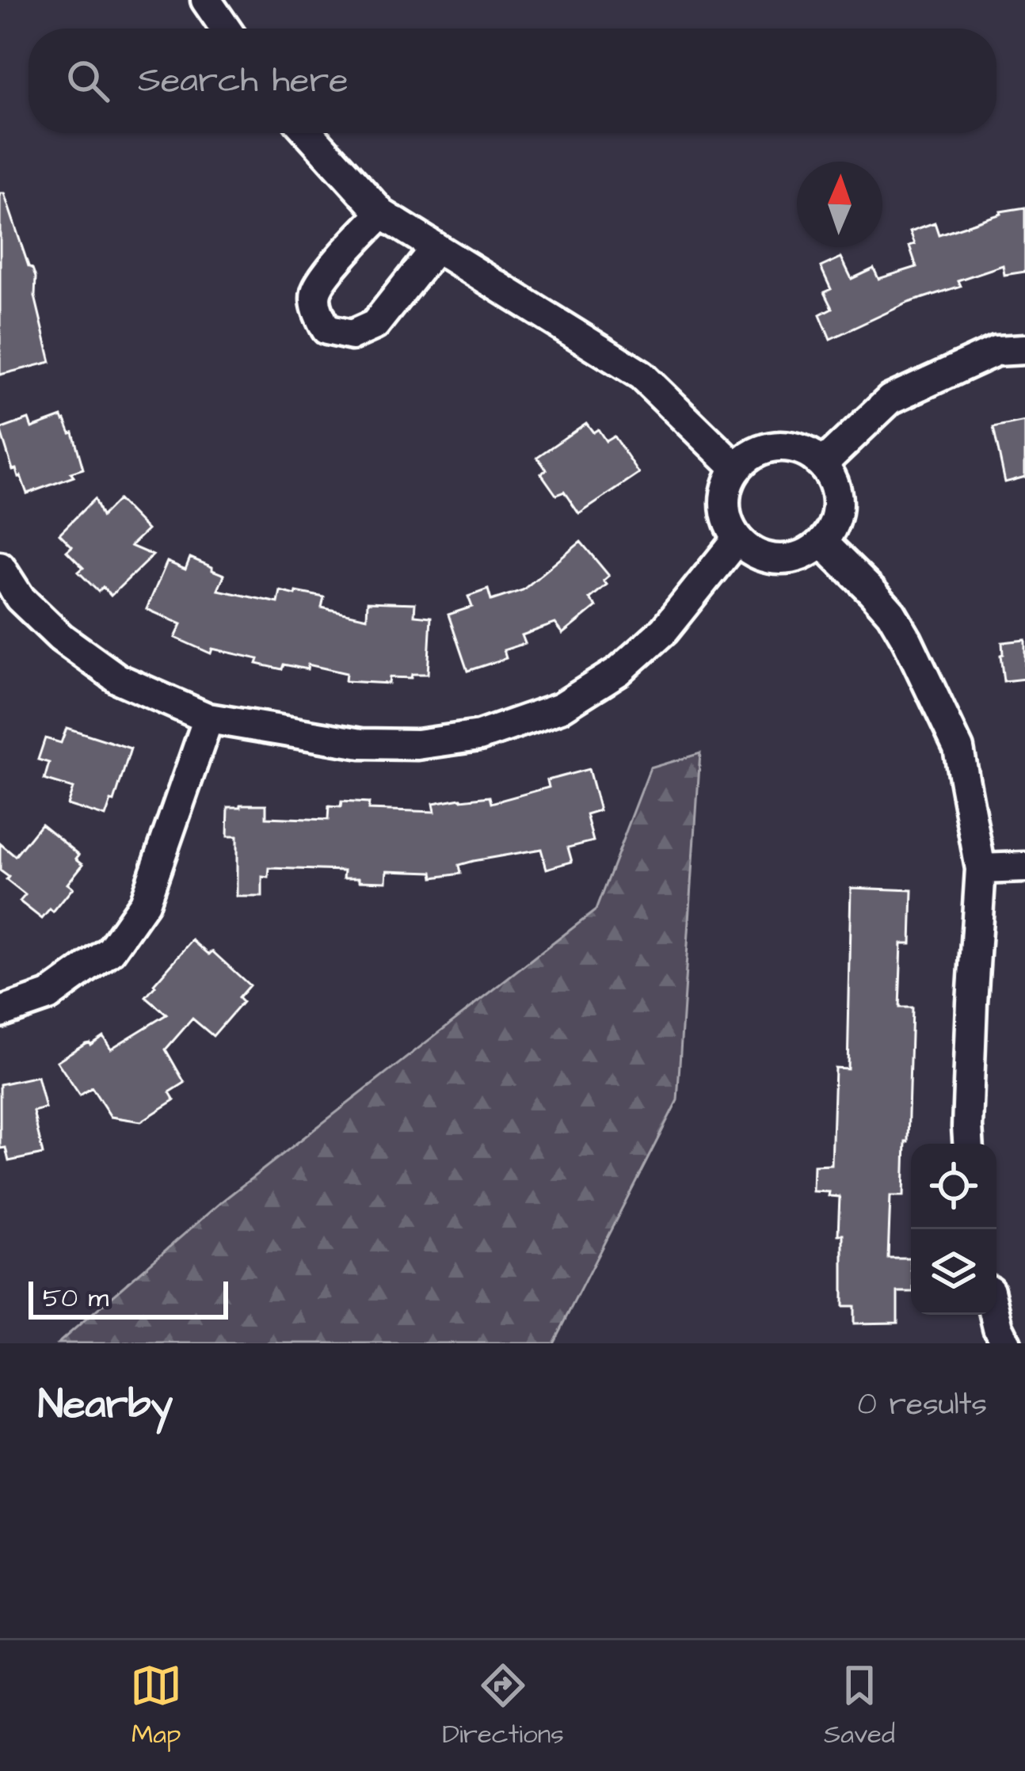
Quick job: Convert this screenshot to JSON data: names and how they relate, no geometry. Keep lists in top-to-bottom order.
{
  "scale_bar": "50 m",
  "north": "top",
  "page": {
    "search": "Search here",
    "scale": "50 m",
    "heading": ["Nearby", "0 results"],
    "nav": ["Map", "Directions", "Saved"]
  }
}
